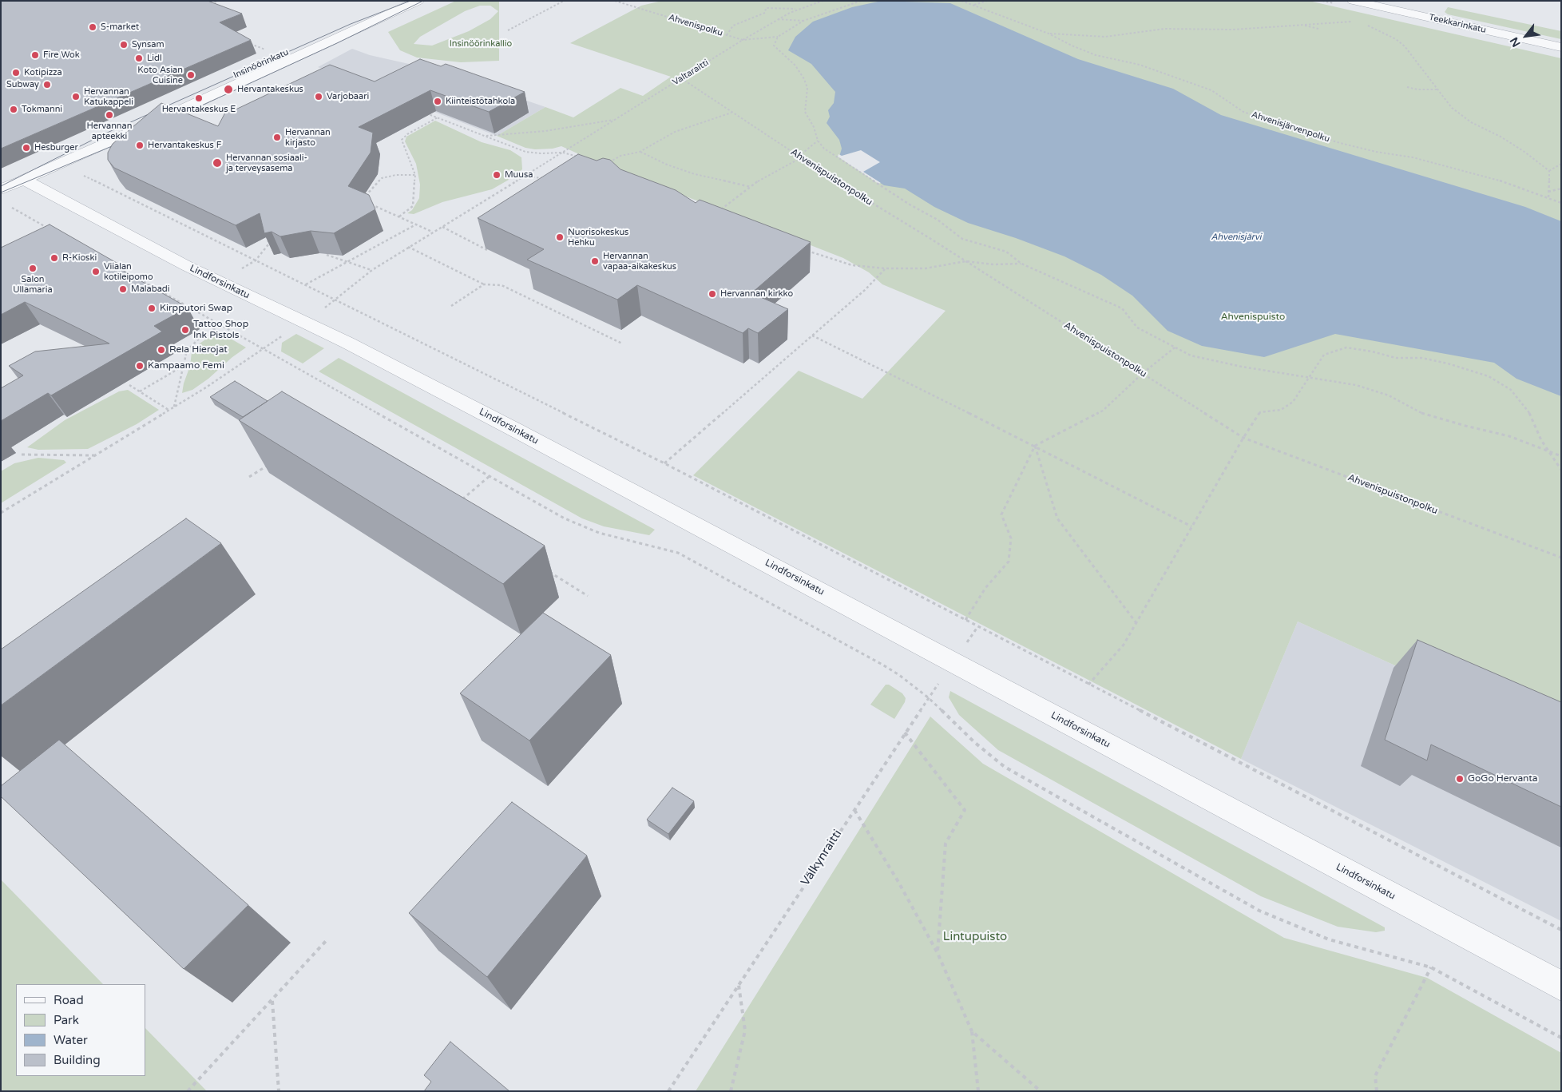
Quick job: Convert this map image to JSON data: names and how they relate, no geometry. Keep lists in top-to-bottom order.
{
  "streets": {
    "street": ["Teekkarinkatu", "Insinöörinkatu", "Lindforsinkatu"],
    "path": [
      "Ahvenispolku",
      "Valtaraitti",
      "Ahvenisjärvenpolku",
      "Ahvenispuistonpolku",
      "Välkynraitti"
    ]
  },
  "crossings": [
    ["Ahvenispolku", "Valtaraitti"],
    ["Insinöörinkatu", "Lindforsinkatu"],
    ["Valtaraitti", "Ahvenispuistonpolku"],
    ["Lindforsinkatu", "Välkynraitti"]
  ],
  "water": ["Ahvenisjärvi"],
  "parks": ["Insinöörinkallio", "Ahvenispuisto", "Lintupuisto"],
  "places": [
    "S-market",
    "Synsam",
    "Fire Wok",
    "Lidl",
    "Kotipizza",
    "Koto Asian Cuisine",
    "Subway",
    "Hervantakeskus",
    "Hervannan Katukappeli",
    "Varjobaari",
    "Hervantakeskus E",
    "Kiinteistötahkola",
    "Tokmanni",
    "Hervannan apteekki",
    "Hervannan kirjasto",
    "Hervantakeskus F",
    "Hesburger",
    "Hervannan sosiaali- ja terveysasema",
    "Muusa",
    "Nuorisokeskus Hehku",
    "R-Kioski",
    "Hervannan vapaa-aikakeskus",
    "Salon Ullamaria",
    "Viialan kotileipomo",
    "Malabadi",
    "Hervannan kirkko",
    "Kirpputori Swap",
    "Tattoo Shop Ink Pistols",
    "Rela Hierojat",
    "Kampaamo Femi",
    "GoGo Hervanta"
  ],
  "legend": [
    "Road",
    "Park",
    "Water",
    "Building"
  ],
  "north": "bottom left"
}
